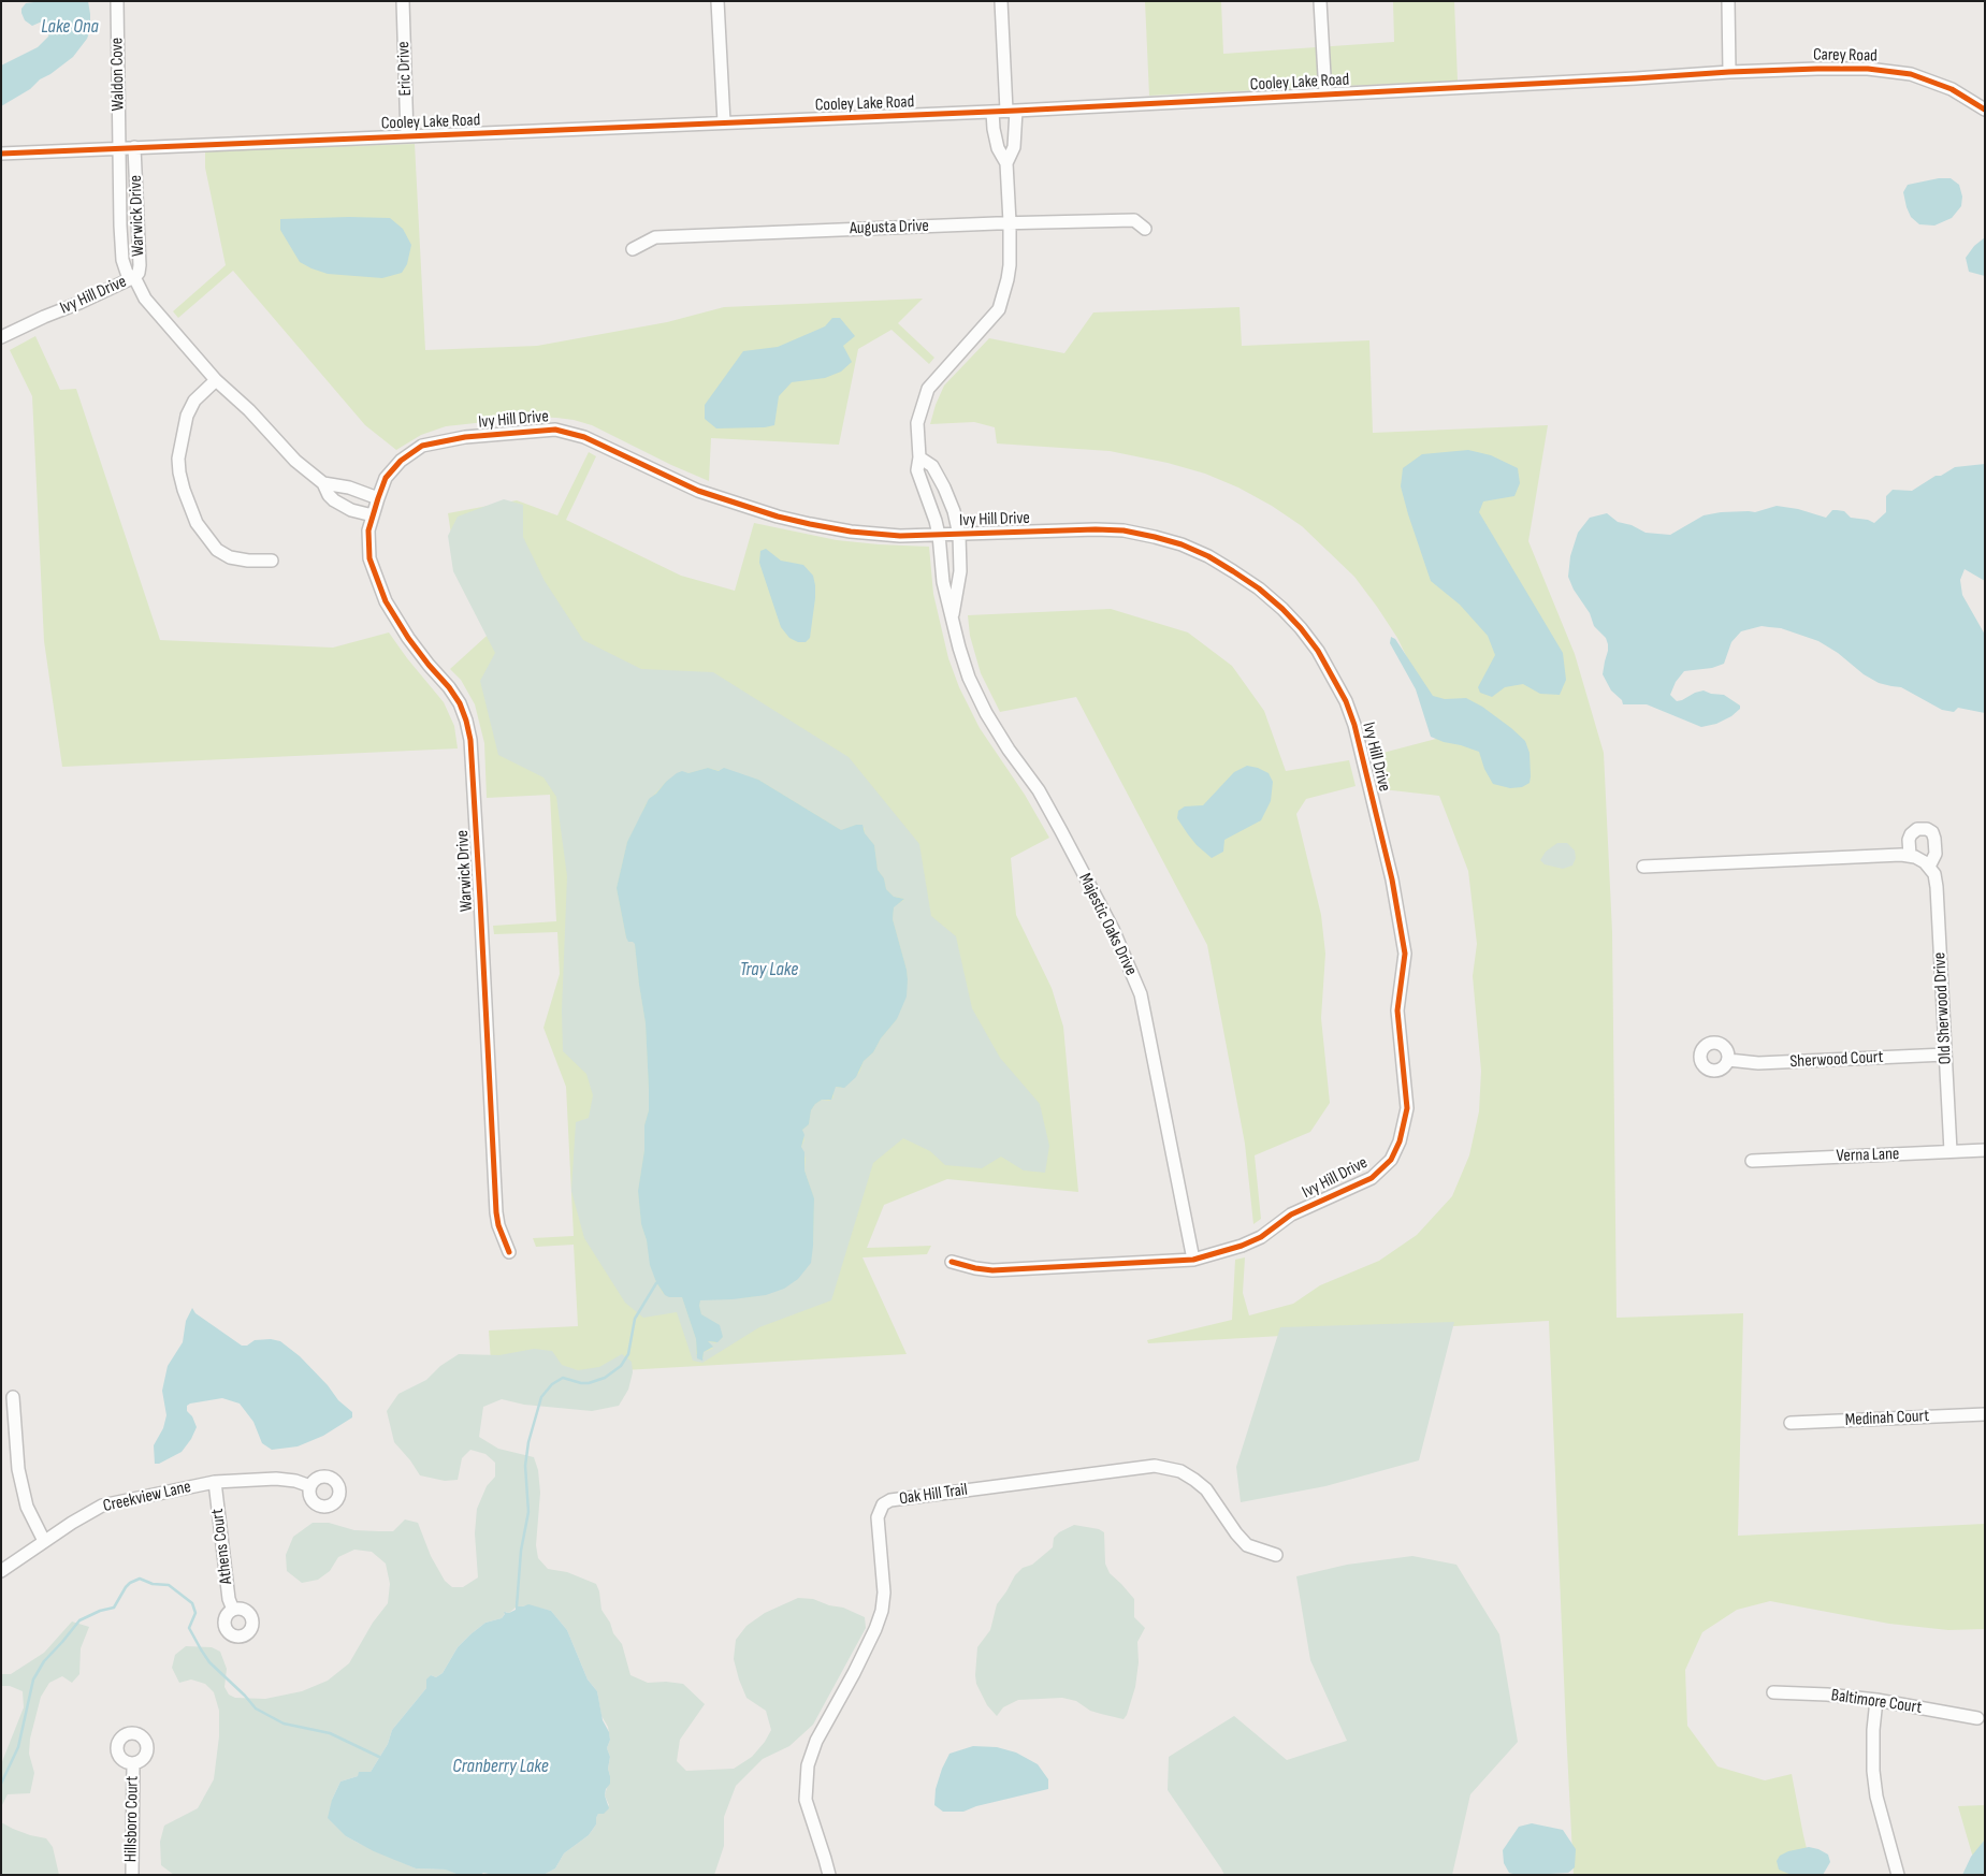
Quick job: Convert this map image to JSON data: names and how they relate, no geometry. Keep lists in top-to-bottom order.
{
  "streets": {
    "street": [
      "Carey Road",
      "Eric Drive",
      "Waldon Cove",
      "Cooley Lake Road",
      "Warwick Drive",
      "Augusta Drive",
      "Ivy Hill Drive",
      "Majestic Oaks Drive",
      "Old Sherwood Drive",
      "Sherwood Court",
      "Verna Lane",
      "Medinah Court",
      "Oak Hill Trail",
      "Creekview Lane",
      "Athens Court",
      "Baltimore Court",
      "Hillsboro Court"
    ]
  },
  "crossings": [
    ["Carey Road", "Cooley Lake Road"],
    ["Eric Drive", "Cooley Lake Road"],
    ["Waldon Cove", "Cooley Lake Road"],
    ["Waldon Cove", "Warwick Drive"],
    ["Cooley Lake Road", "Warwick Drive"],
    ["Cooley Lake Road", "Majestic Oaks Drive"],
    ["Warwick Drive", "Ivy Hill Drive"],
    ["Augusta Drive", "Majestic Oaks Drive"],
    ["Ivy Hill Drive", "Majestic Oaks Drive"],
    ["Old Sherwood Drive", "Sherwood Court"],
    ["Old Sherwood Drive", "Verna Lane"],
    ["Creekview Lane", "Athens Court"]
  ],
  "water": ["Lake Ona", "Tray Lake", "Cranberry Lake"]
}
